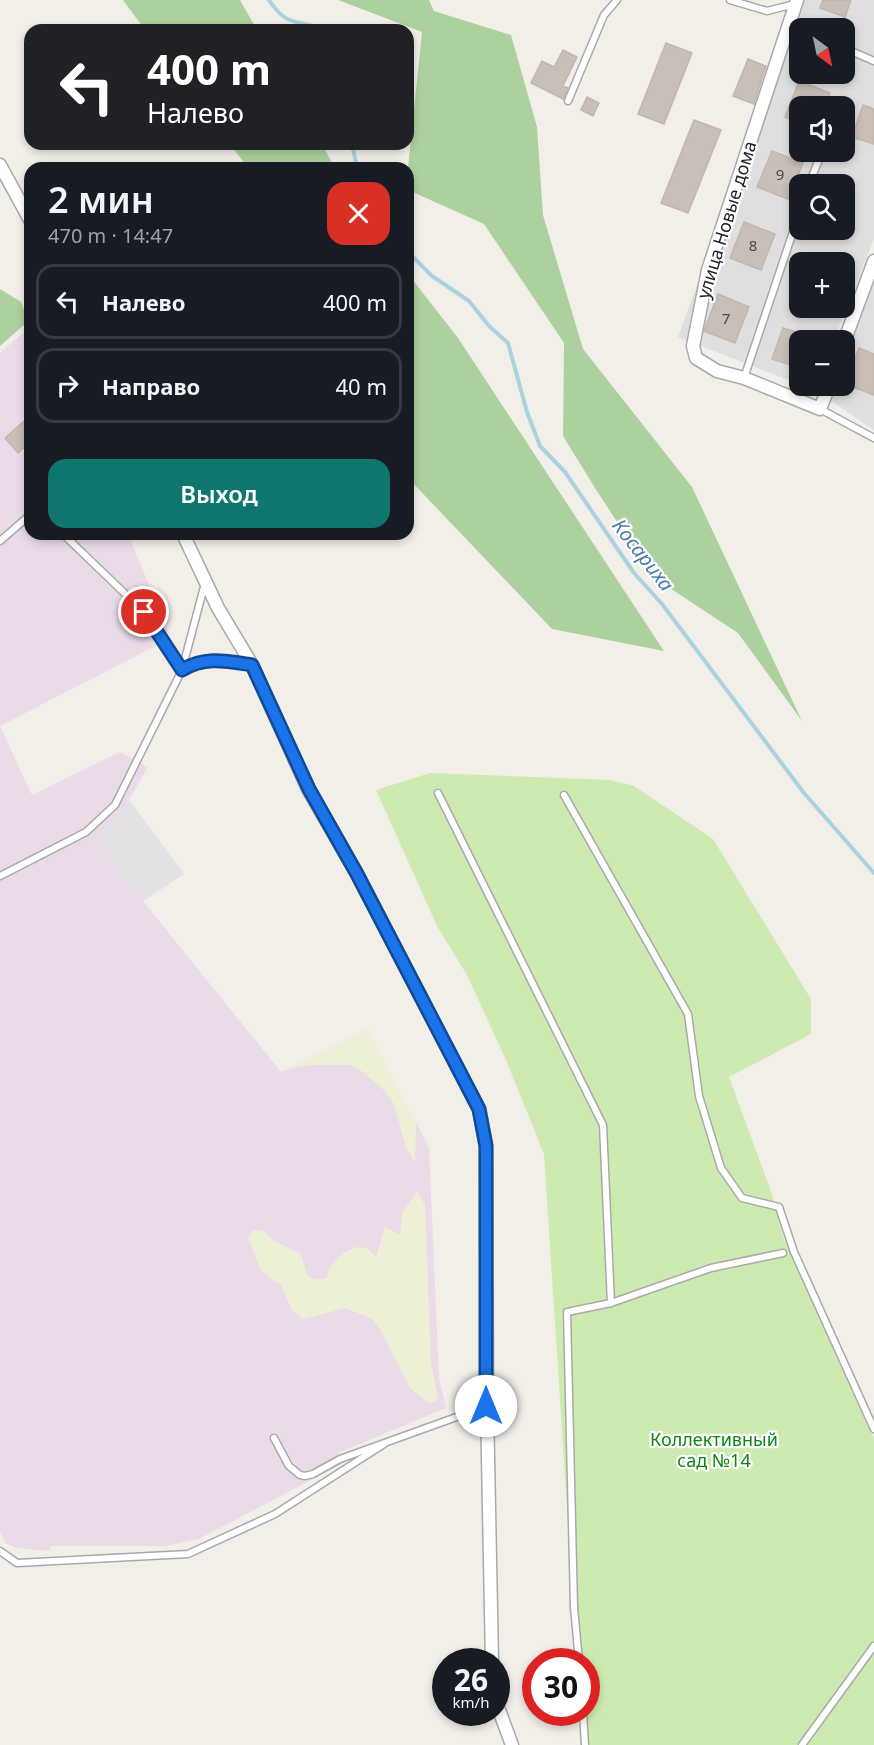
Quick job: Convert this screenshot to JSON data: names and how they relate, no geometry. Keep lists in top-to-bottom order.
{
  "streets": {
    "street": ["улица Новые дома"]
  },
  "water": ["Косариха"],
  "parks": ["Коллективный сад №14"],
  "house_numbers": ["9", "8", "7"],
  "north": "bottom right",
  "page": {
    "map_buttons": ["+", "−"],
    "turn": ["400 m", "Налево"],
    "heading": ["2 мин", "470 m · 14:47"],
    "list": [
      {
        "name": "Налево",
        "value": "400 m"
      },
      {
        "name": "Направо",
        "value": "40 m"
      }
    ],
    "buttons": "Выход",
    "speed": "26 km/h",
    "limit": "30"
  }
}
